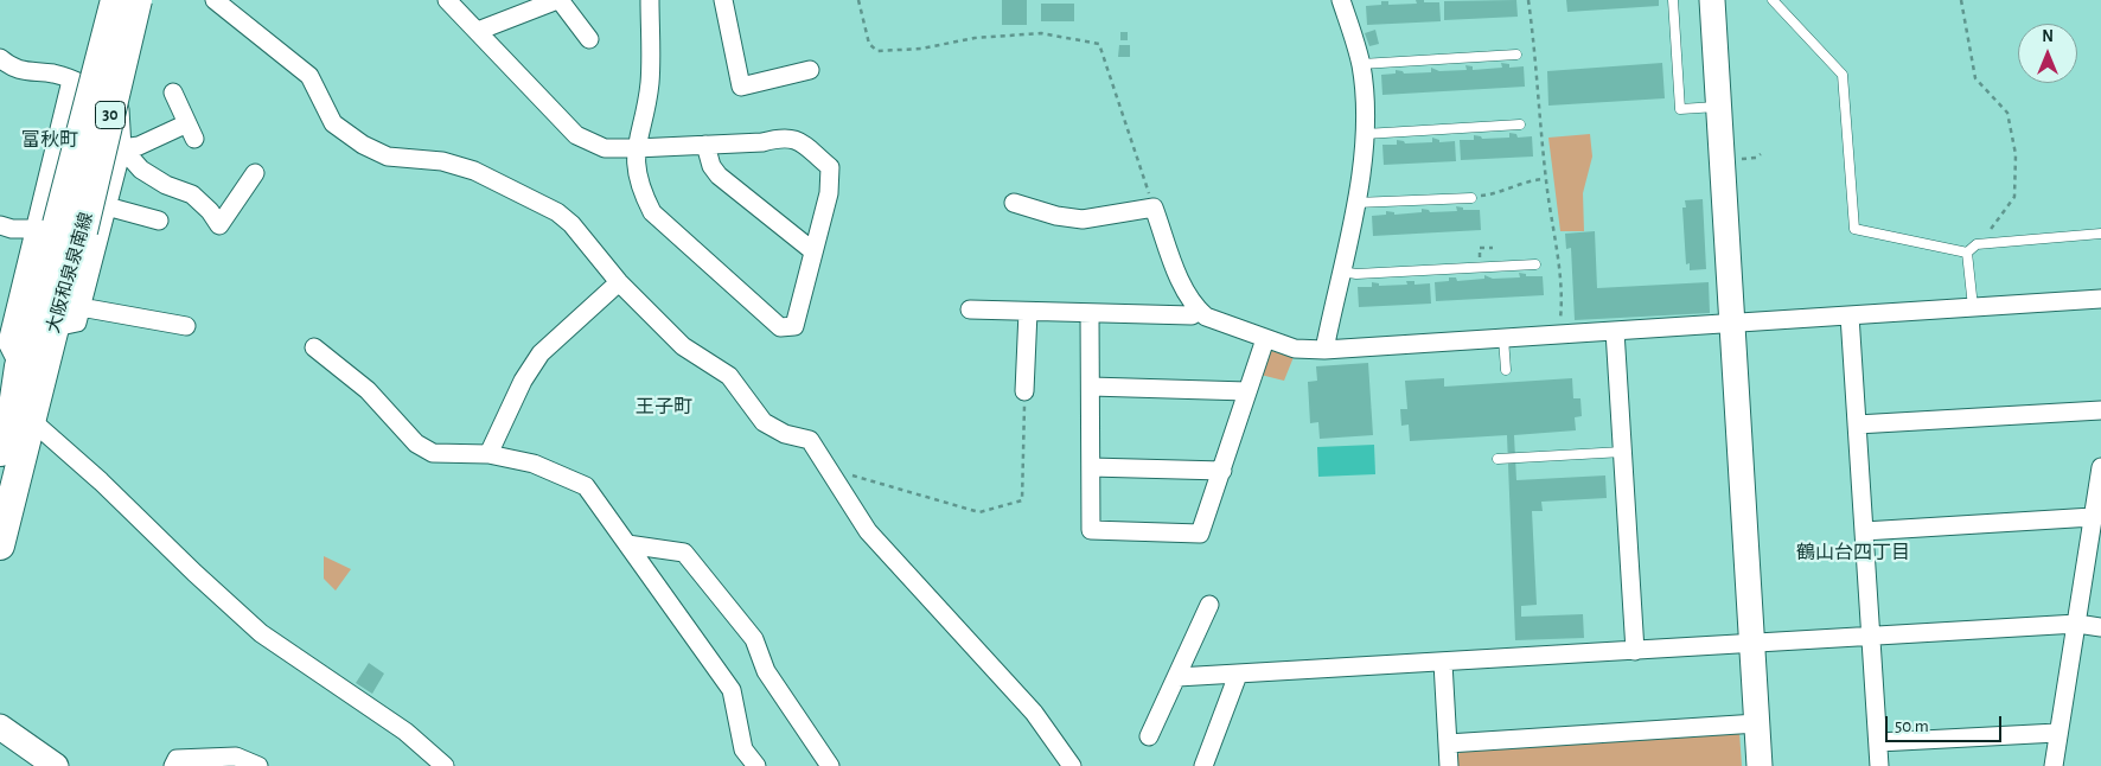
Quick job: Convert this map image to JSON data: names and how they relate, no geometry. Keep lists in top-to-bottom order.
{
  "streets": {
    "main road": ["30", "大阪和泉泉南線"]
  },
  "districts": ["富秋町", "王子町", "鶴山台四丁目"],
  "scale_bar": "50 m",
  "north": "top"
}
